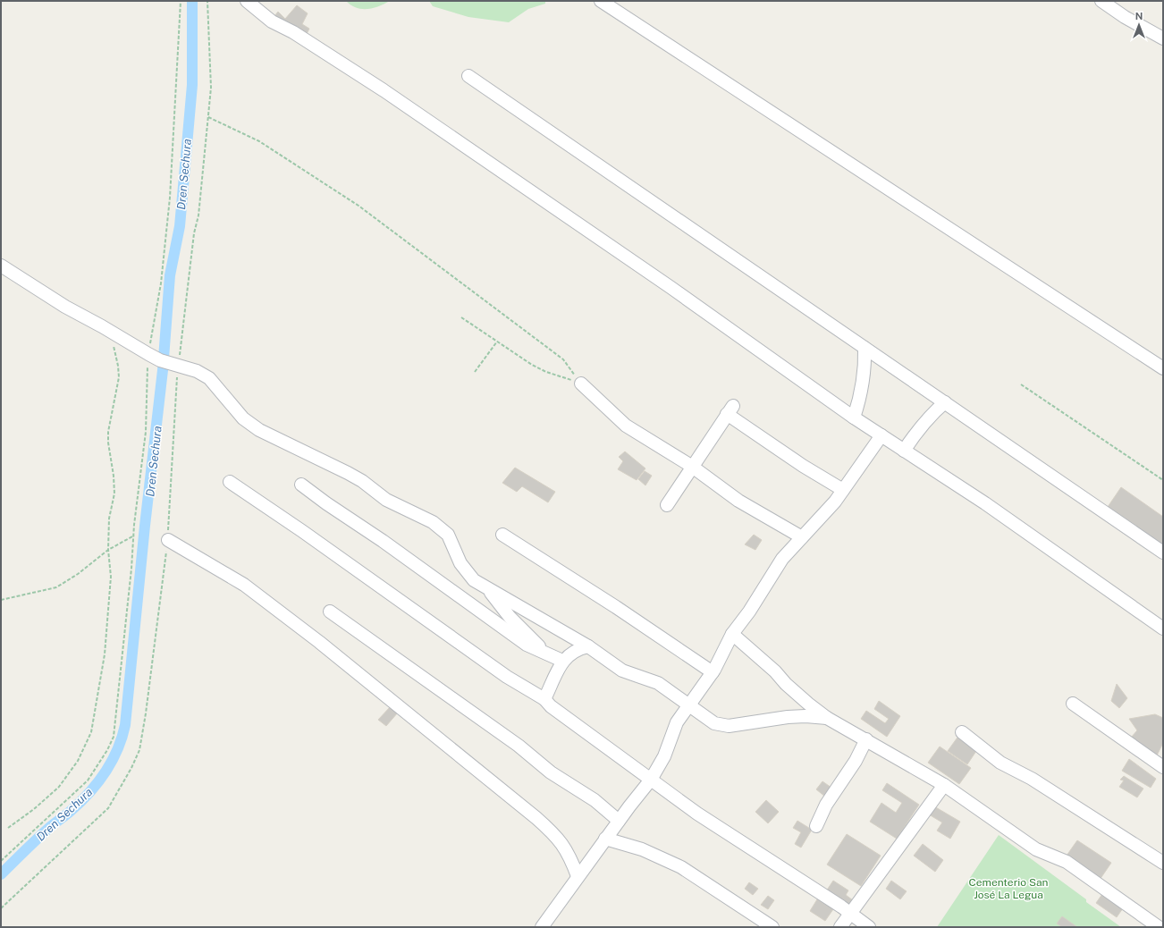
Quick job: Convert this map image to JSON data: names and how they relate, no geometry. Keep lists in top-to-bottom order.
{
  "water": ["Dren Sechura"],
  "parks": ["Cementerio San José La Legua"],
  "north": "top"
}
